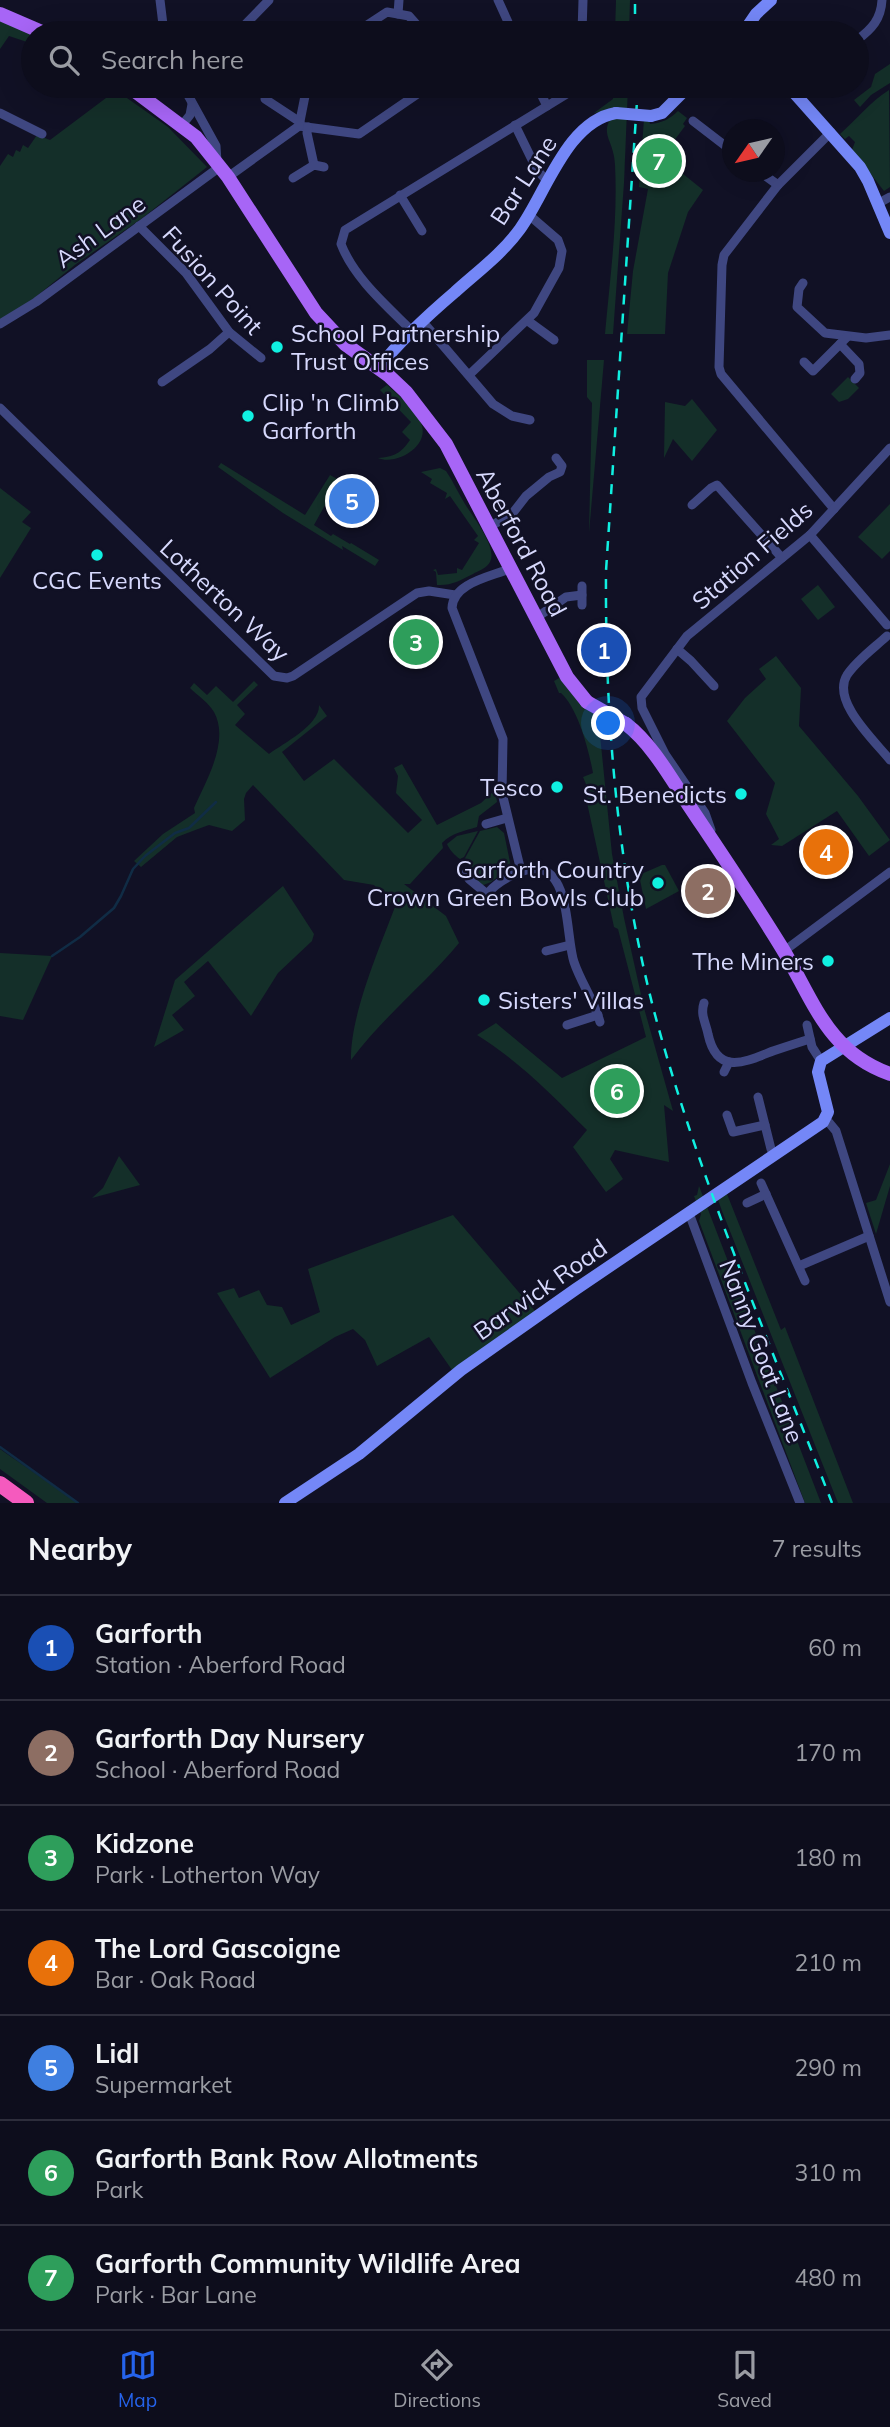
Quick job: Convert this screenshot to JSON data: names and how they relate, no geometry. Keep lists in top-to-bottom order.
{
  "streets": {
    "main road": ["Aberford Road"],
    "street": [
      "Bar Lane",
      "Ash Lane",
      "Fusion Point",
      "Station Fields",
      "Lotherton Way",
      "Barwick Road",
      "Nanny Goat Lane"
    ]
  },
  "crossings": [
    ["Bar Lane", "Aberford Road"],
    ["Ash Lane", "Fusion Point"],
    ["Ash Lane", "Aberford Road"],
    ["Aberford Road", "Station Fields"],
    ["Barwick Road", "Nanny Goat Lane"]
  ],
  "places": [
    "School Partnership Trust Offices",
    "Clip 'n Climb Garforth",
    "CGC Events",
    "Tesco",
    "St. Benedicts",
    "Garforth Country Crown Green Bowls Club",
    "The Miners",
    "Sisters' Villas"
  ],
  "north": "bottom left",
  "page": {
    "search": "Search here",
    "pins": [
      "7",
      "5",
      "3",
      "1",
      "4",
      "2",
      "6"
    ],
    "heading": ["Nearby", "7 results"],
    "list": [
      {
        "mark": "1",
        "name": "Garforth",
        "note": "Station · Aberford Road",
        "value": "60 m"
      },
      {
        "mark": "2",
        "name": "Garforth Day Nursery",
        "note": "School · Aberford Road",
        "value": "170 m"
      },
      {
        "mark": "3",
        "name": "Kidzone",
        "note": "Park · Lotherton Way",
        "value": "180 m"
      },
      {
        "mark": "4",
        "name": "The Lord Gascoigne",
        "note": "Bar · Oak Road",
        "value": "210 m"
      },
      {
        "mark": "5",
        "name": "Lidl",
        "note": "Supermarket",
        "value": "290 m"
      },
      {
        "mark": "6",
        "name": "Garforth Bank Row Allotments",
        "note": "Park",
        "value": "310 m"
      },
      {
        "mark": "7",
        "name": "Garforth Community Wildlife Area",
        "note": "Park · Bar Lane",
        "value": "480 m"
      }
    ],
    "nav": ["Map", "Directions", "Saved"]
  }
}
